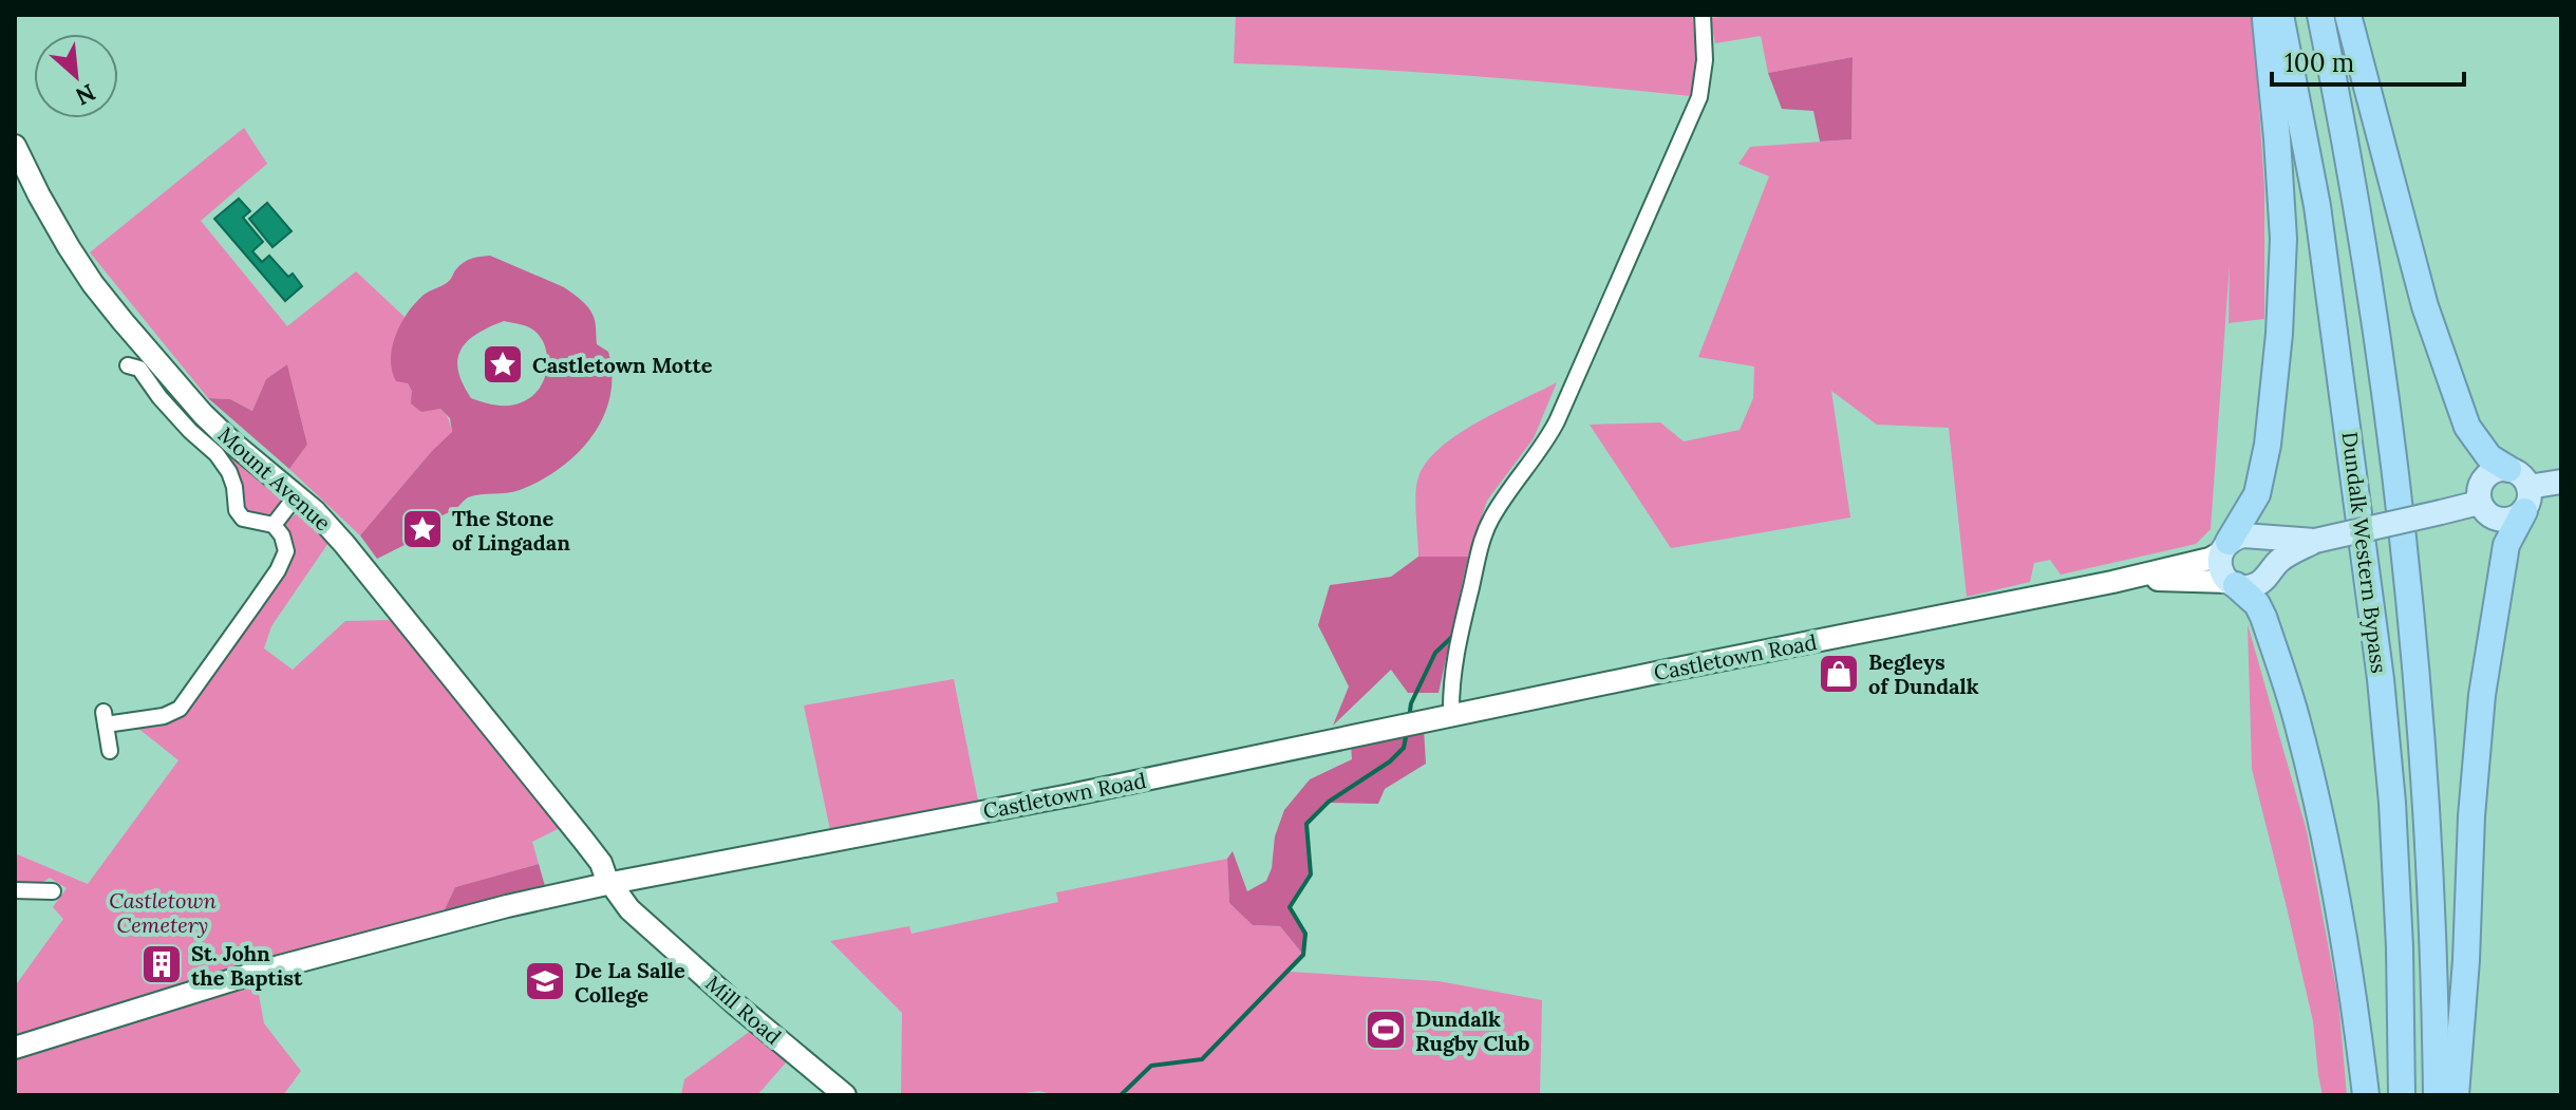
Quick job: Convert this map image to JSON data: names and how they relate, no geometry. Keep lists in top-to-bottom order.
{
  "streets": {
    "highway": ["Dundalk Western Bypass"],
    "main road": ["Mount Avenue", "Castletown Road", "Mill Road"]
  },
  "crossings": [
    ["Mount Avenue", "Castletown Road"],
    ["Mount Avenue", "Mill Road"],
    ["Castletown Road", "Mill Road"]
  ],
  "parks": ["Castletown Cemetery"],
  "places": {
    "place": ["Castletown Motte", "The Stone of Lingadan"],
    "shop": ["Begleys of Dundalk"],
    "building": ["St. John the Baptist"],
    "school or university": ["De La Salle College"],
    "sports": ["Dundalk Rugby Club"]
  },
  "scale_bar": "100 m",
  "north": "bottom right"
}
